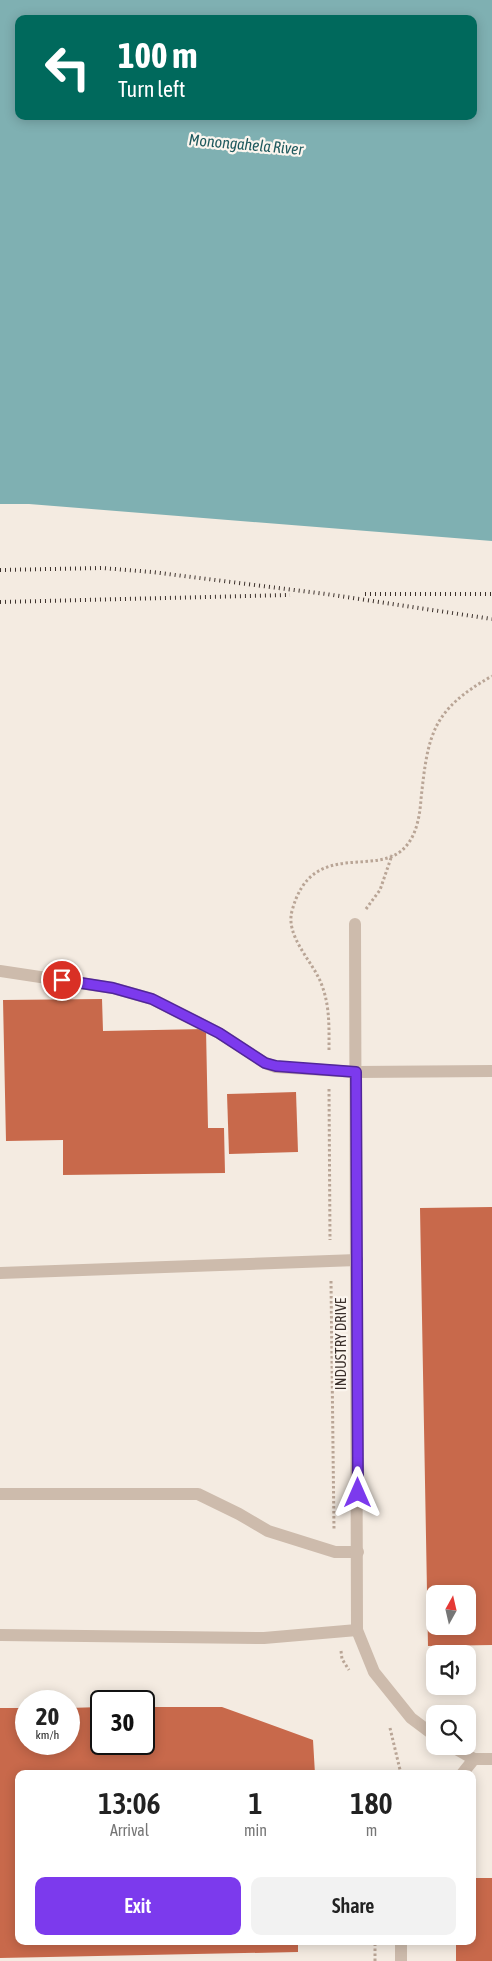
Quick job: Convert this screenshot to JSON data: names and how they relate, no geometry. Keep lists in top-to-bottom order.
{
  "streets": {
    "street": ["INDUSTRY DRIVE"]
  },
  "water": ["Monongahela River"],
  "north": "top",
  "page": {
    "turn": ["100 m", "Turn left"],
    "speed": "20 km/h",
    "limit": "30",
    "eta": [
      "13:06",
      "Arrival",
      "1",
      "min",
      "180",
      "m"
    ],
    "buttons": ["Exit", "Share"]
  }
}
